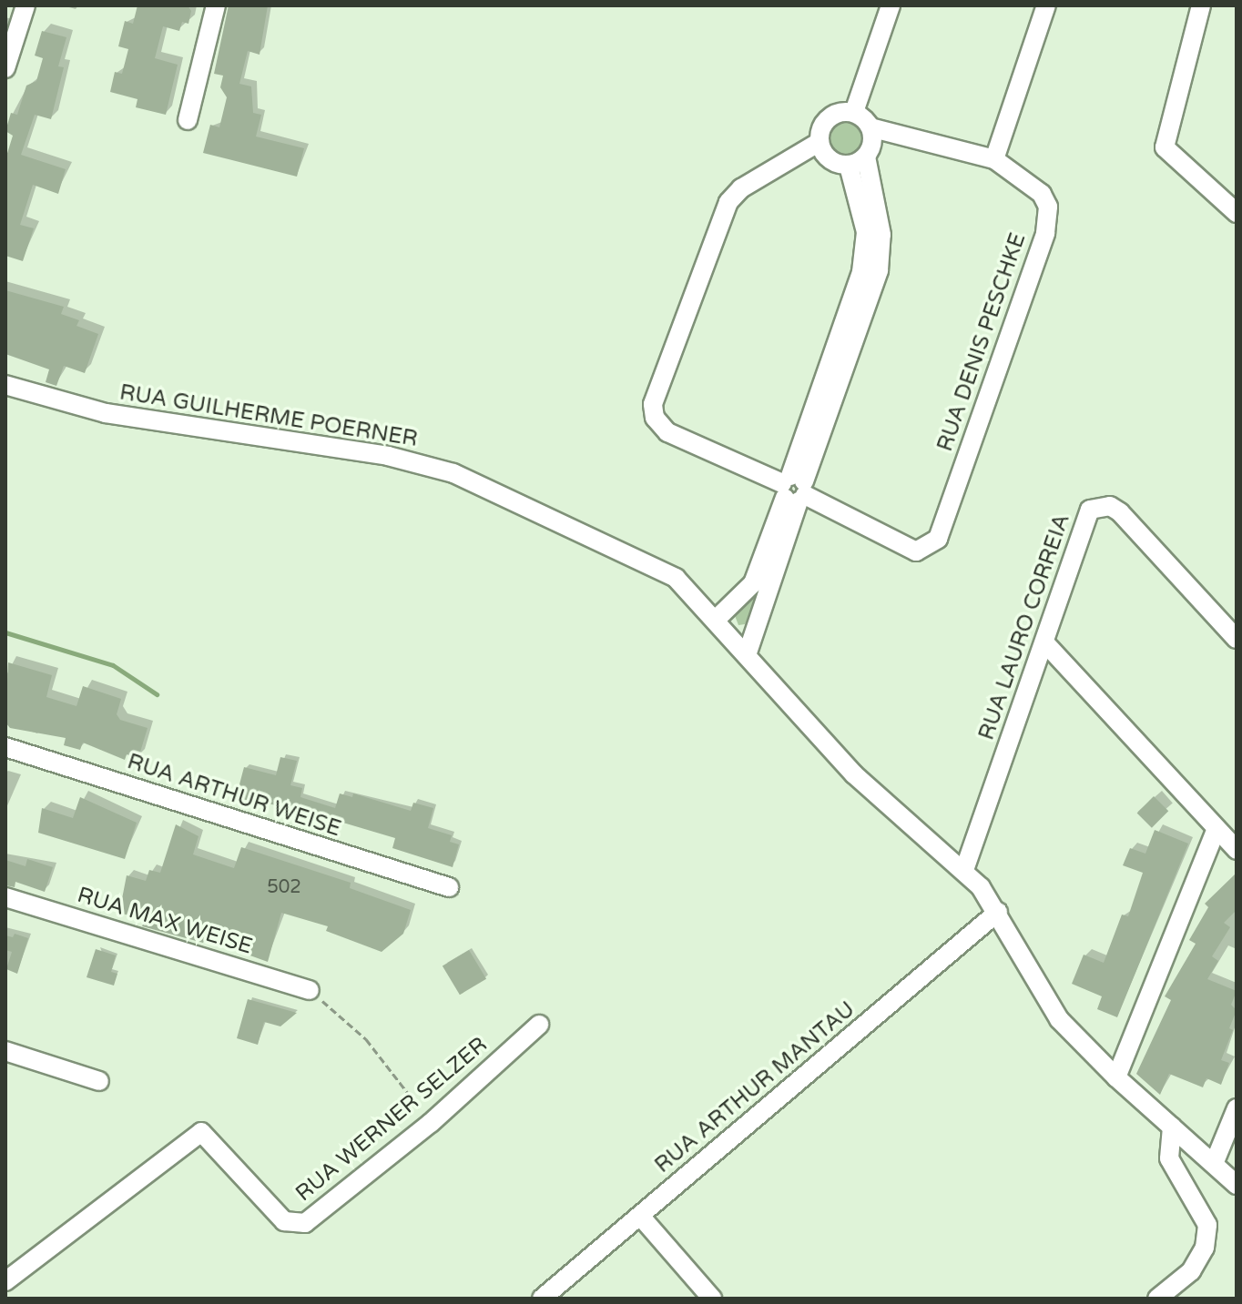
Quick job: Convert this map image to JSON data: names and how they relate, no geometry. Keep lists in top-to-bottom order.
{
  "streets": {
    "street": [
      "RUA DENIS PESCHKE",
      "RUA GUILHERME POERNER",
      "RUA LAURO CORREIA",
      "RUA ARTHUR WEISE",
      "RUA MAX WEISE",
      "RUA ARTHUR MANTAU",
      "RUA WERNER SELZER"
    ]
  },
  "crossings": [
    ["RUA GUILHERME POERNER", "RUA LAURO CORREIA"],
    ["RUA GUILHERME POERNER", "RUA ARTHUR MANTAU"]
  ],
  "house_numbers": ["502"]
}
